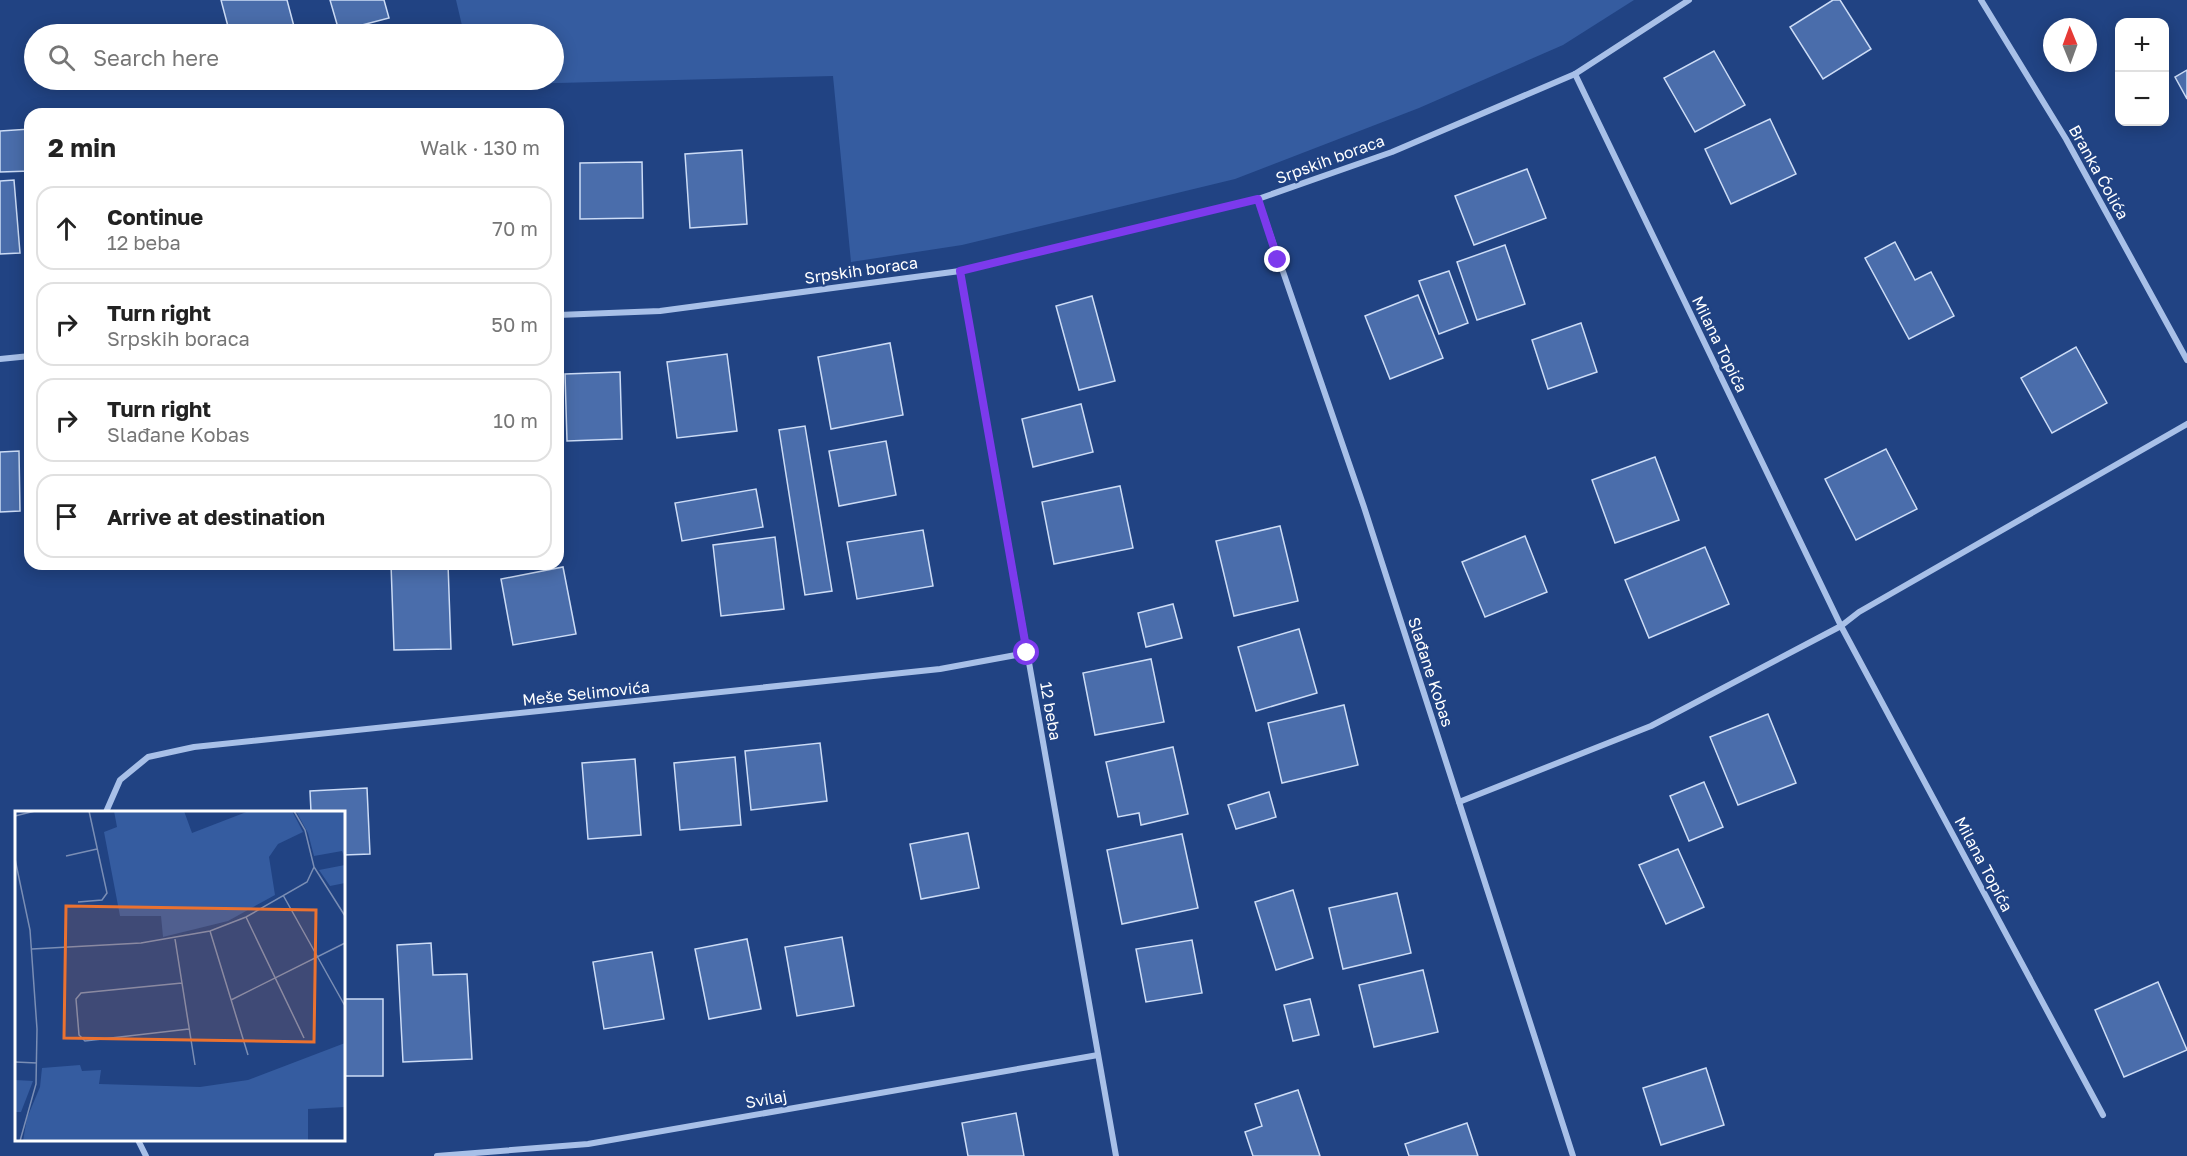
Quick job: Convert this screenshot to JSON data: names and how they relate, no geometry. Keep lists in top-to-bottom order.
{
  "streets": {
    "street": [
      "Srpskih boraca",
      "Branka Ćolića",
      "Milana Topića",
      "Slađane Kobas",
      "Meše Selimovića",
      "12 beba",
      "Svilaj"
    ]
  },
  "crossings": [
    ["Srpskih boraca", "Milana Topića"],
    ["Srpskih boraca", "Slađane Kobas"],
    ["Srpskih boraca", "12 beba"],
    ["Meše Selimovića", "12 beba"],
    ["12 beba", "Svilaj"]
  ],
  "north": "top",
  "page": {
    "map_buttons": ["+", "−"],
    "search": "Search here",
    "heading": ["2 min", "Walk · 130 m"],
    "list": [
      ["Continue", "12 beba", "70 m"],
      ["Turn right", "Srpskih boraca", "50 m"],
      ["Turn right", "Slađane Kobas", "10 m"],
      "Arrive at destination"
    ]
  }
}
